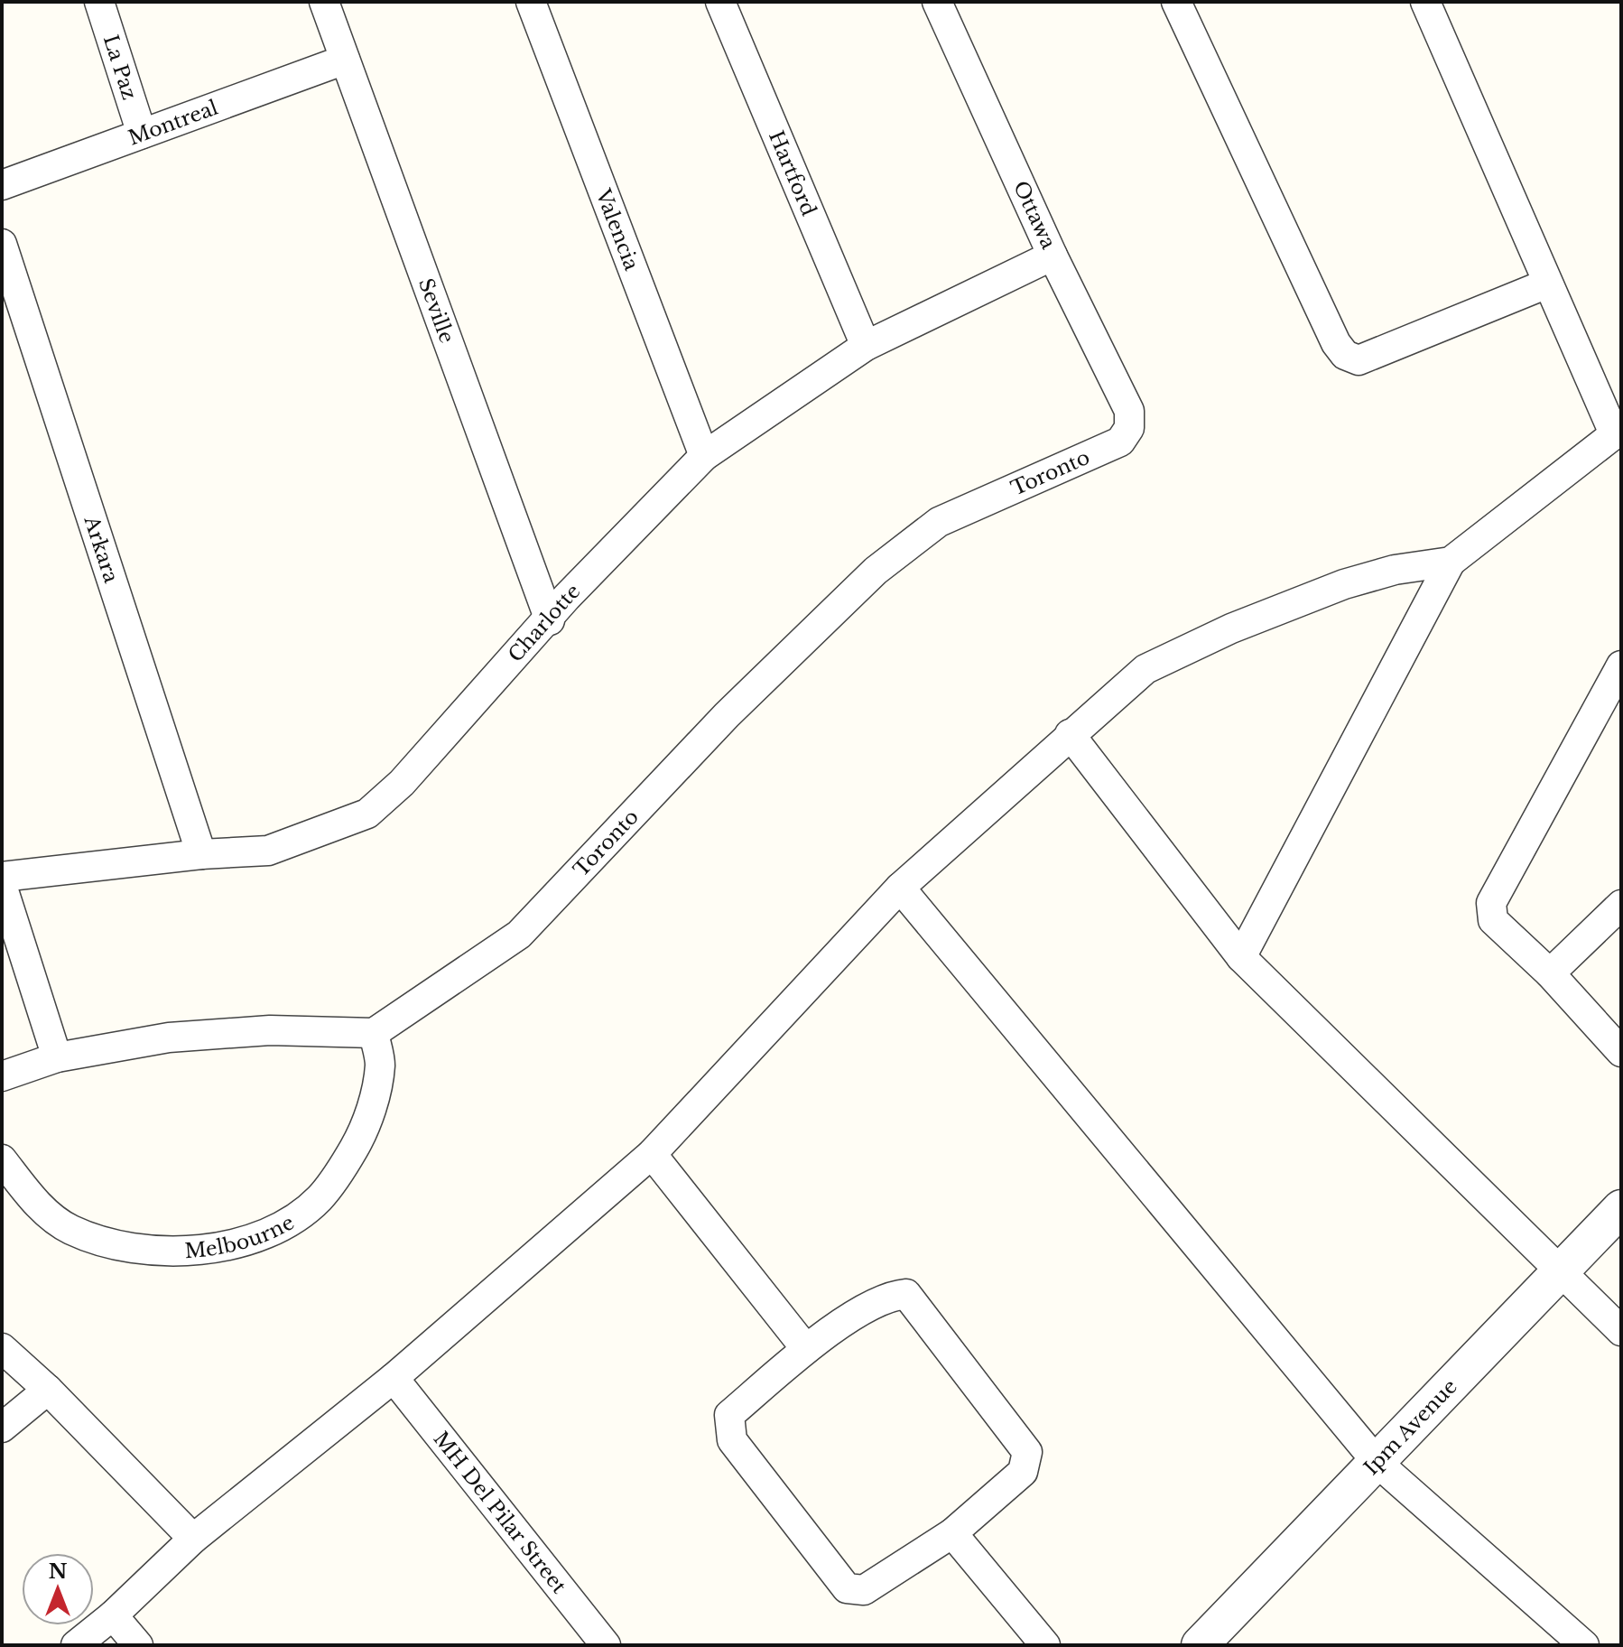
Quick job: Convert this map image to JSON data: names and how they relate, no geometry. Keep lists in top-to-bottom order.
{
  "streets": {
    "street": [
      "La Paz",
      "Montreal",
      "Hartford",
      "Ottawa",
      "Valencia",
      "Seville",
      "Toronto",
      "Arkara",
      "Charlotte",
      "Melbourne",
      "Ipm Avenue",
      "MH Del Pilar Street"
    ]
  },
  "crossings": [
    ["La Paz", "Montreal"],
    ["Montreal", "Seville"],
    ["Hartford", "Charlotte"],
    ["Ottawa", "Toronto"],
    ["Ottawa", "Charlotte"],
    ["Valencia", "Charlotte"],
    ["Seville", "Charlotte"],
    ["Toronto", "Melbourne"],
    ["Arkara", "Charlotte"]
  ],
  "north": "top"
}
